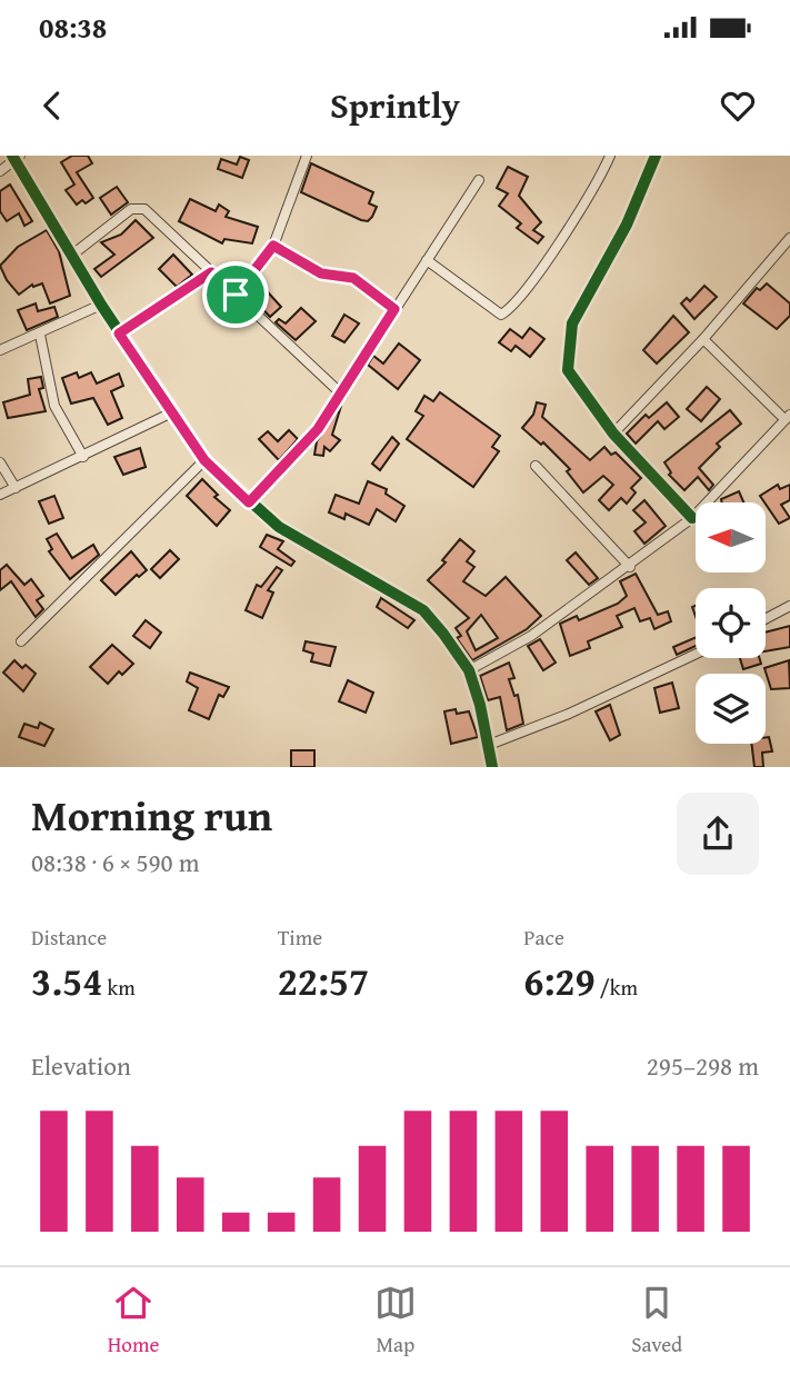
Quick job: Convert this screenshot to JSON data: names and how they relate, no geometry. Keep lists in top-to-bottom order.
{
  "north": "left",
  "page": {
    "status": "08:38",
    "header": "Sprintly",
    "heading": ["Morning run", "08:38 · 6 × 590 m"],
    "stats": [
      ["Distance", "3.54 km"],
      ["Time", "22:57"],
      ["Pace", "6:29 /km"]
    ],
    "chart": ["Elevation", "295–298 m"],
    "tabs": ["Home", "Map", "Saved"]
  }
}
